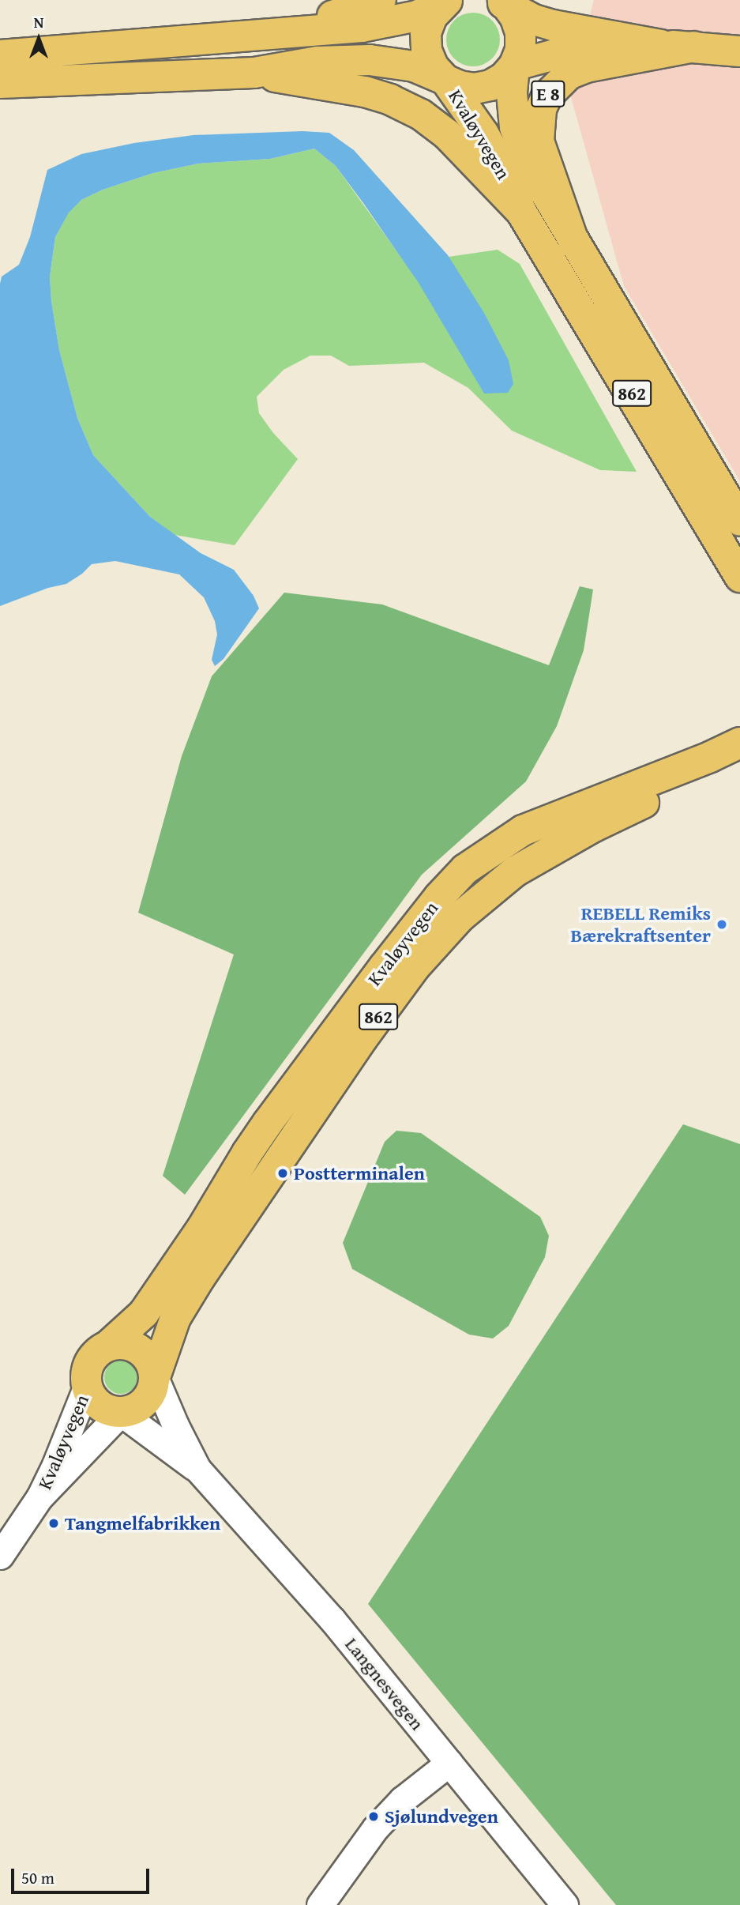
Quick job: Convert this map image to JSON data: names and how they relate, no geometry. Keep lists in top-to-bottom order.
{
  "streets": {
    "main road": ["E 8", "Kvaløyvegen", "862"],
    "street": ["Langnesvegen"]
  },
  "crossings": [
    ["E 8", "Kvaløyvegen"],
    ["Kvaløyvegen", "862"],
    ["Kvaløyvegen", "Langnesvegen"],
    ["862", "Langnesvegen"]
  ],
  "places": [
    "REBELL Remiks Bærekraftsenter",
    "Postterminalen",
    "Tangmelfabrikken",
    "Sjølundvegen"
  ],
  "scale_bar": "50 m",
  "north": "top"
}
